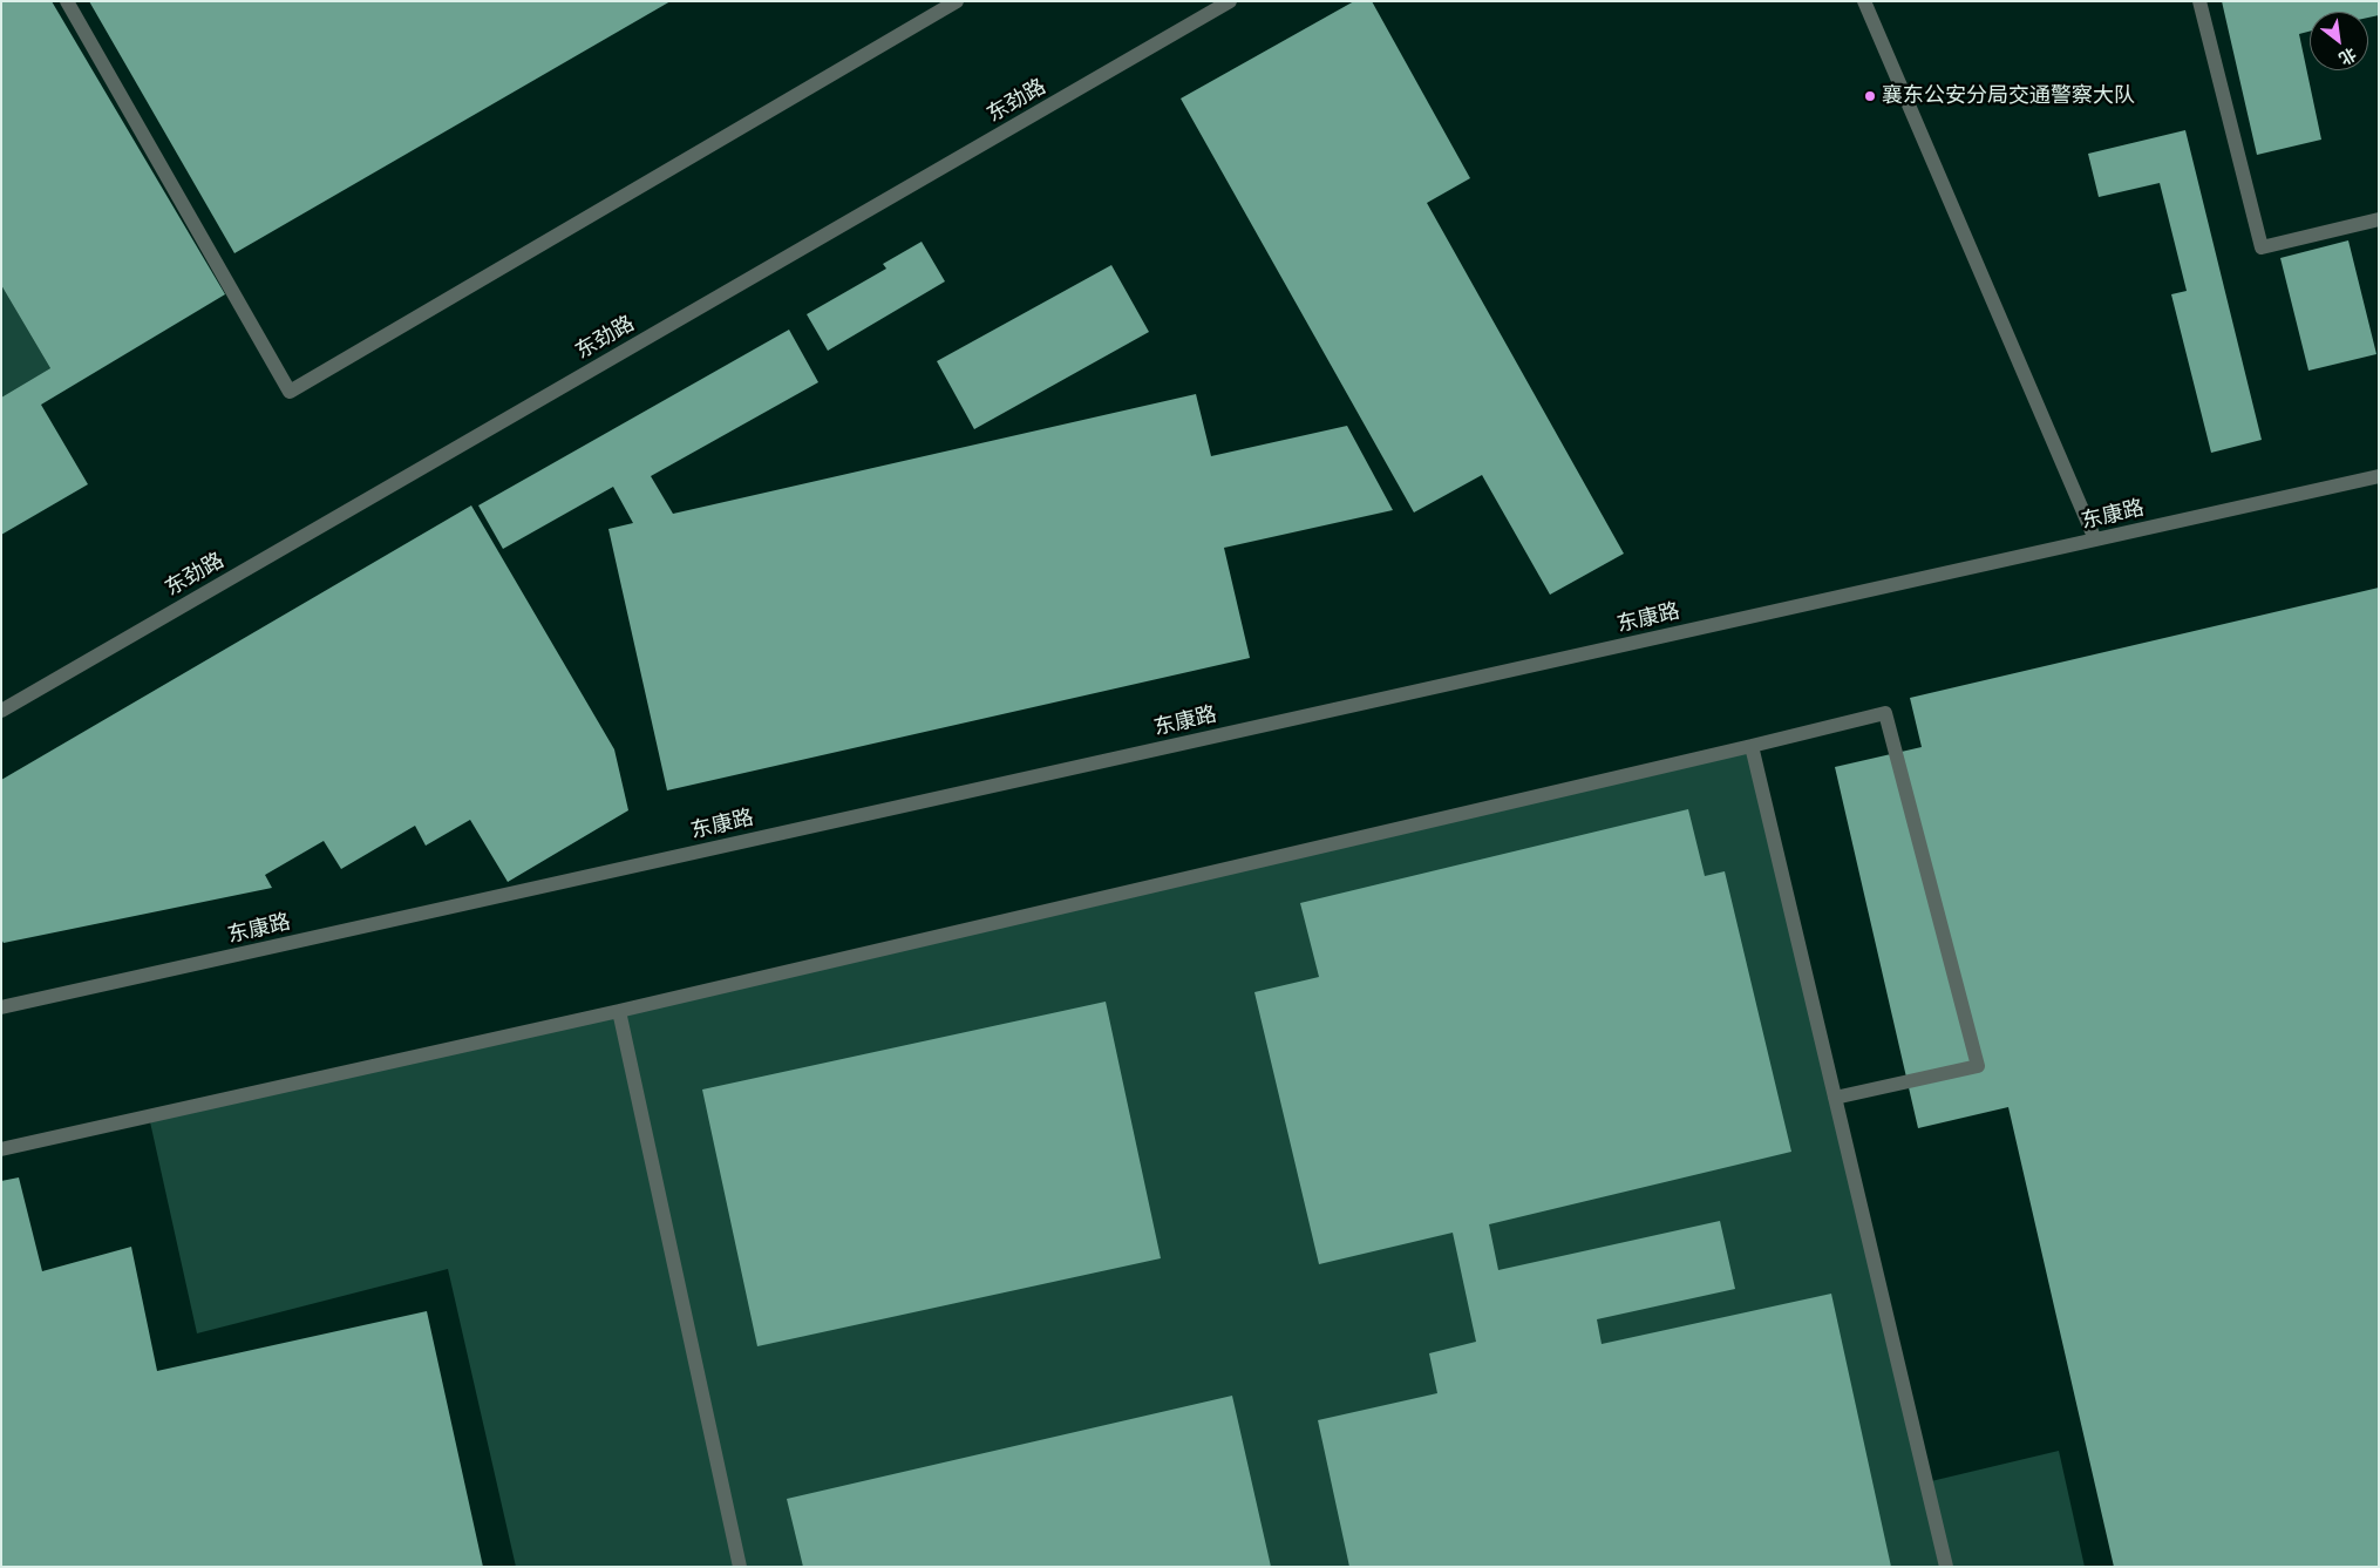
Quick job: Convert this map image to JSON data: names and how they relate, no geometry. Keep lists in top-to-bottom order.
{
  "streets": {
    "street": ["东劲路", "东康路"]
  },
  "places": ["襄东公安分局交通警察大队"],
  "north": "bottom right"
}
